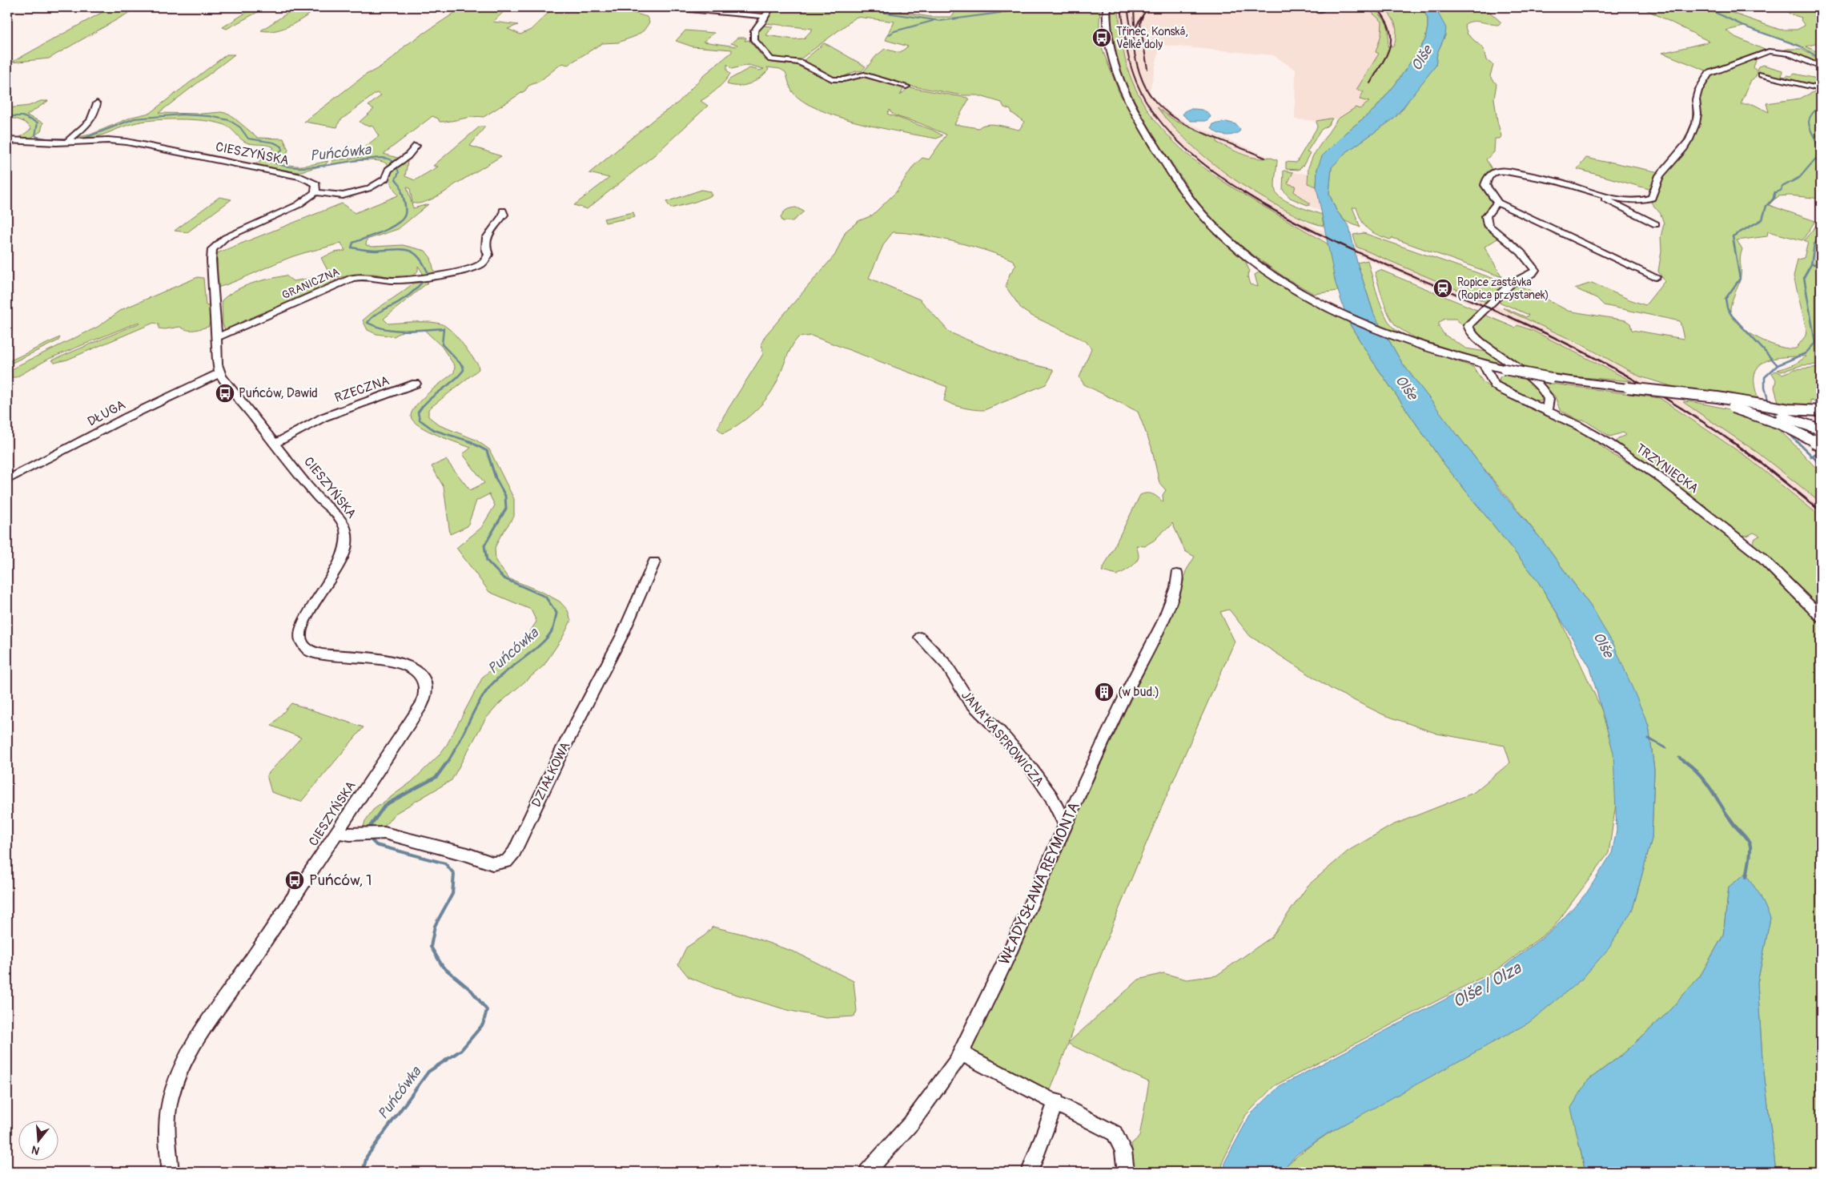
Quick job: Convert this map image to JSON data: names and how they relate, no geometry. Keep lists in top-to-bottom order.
{
  "streets": {
    "street": [
      "CIESZYŃSKA",
      "GRANICZNA",
      "RZECZNA",
      "DŁUGA",
      "TRZYNIECKA",
      "JANA KASPROWICZA",
      "DZIAŁKOWA",
      "WŁADYSŁAWA REYMONTA"
    ]
  },
  "crossings": [
    ["CIESZYŃSKA", "RZECZNA"],
    ["CIESZYŃSKA", "DŁUGA"],
    ["CIESZYŃSKA", "DZIAŁKOWA"],
    ["JANA KASPROWICZA", "WŁADYSŁAWA REYMONTA"]
  ],
  "water": ["Olše", "Puńcówka", "Olše / Olza"],
  "places": {
    "bus stop": ["Třinec, Konská, Velké doly", "Puńców, Dawid", "Puńców, 1"],
    "station": ["Ropice zastávka (Ropica przystanek)"],
    "building": ["(w bud.)"]
  },
  "north": "bottom"
}
